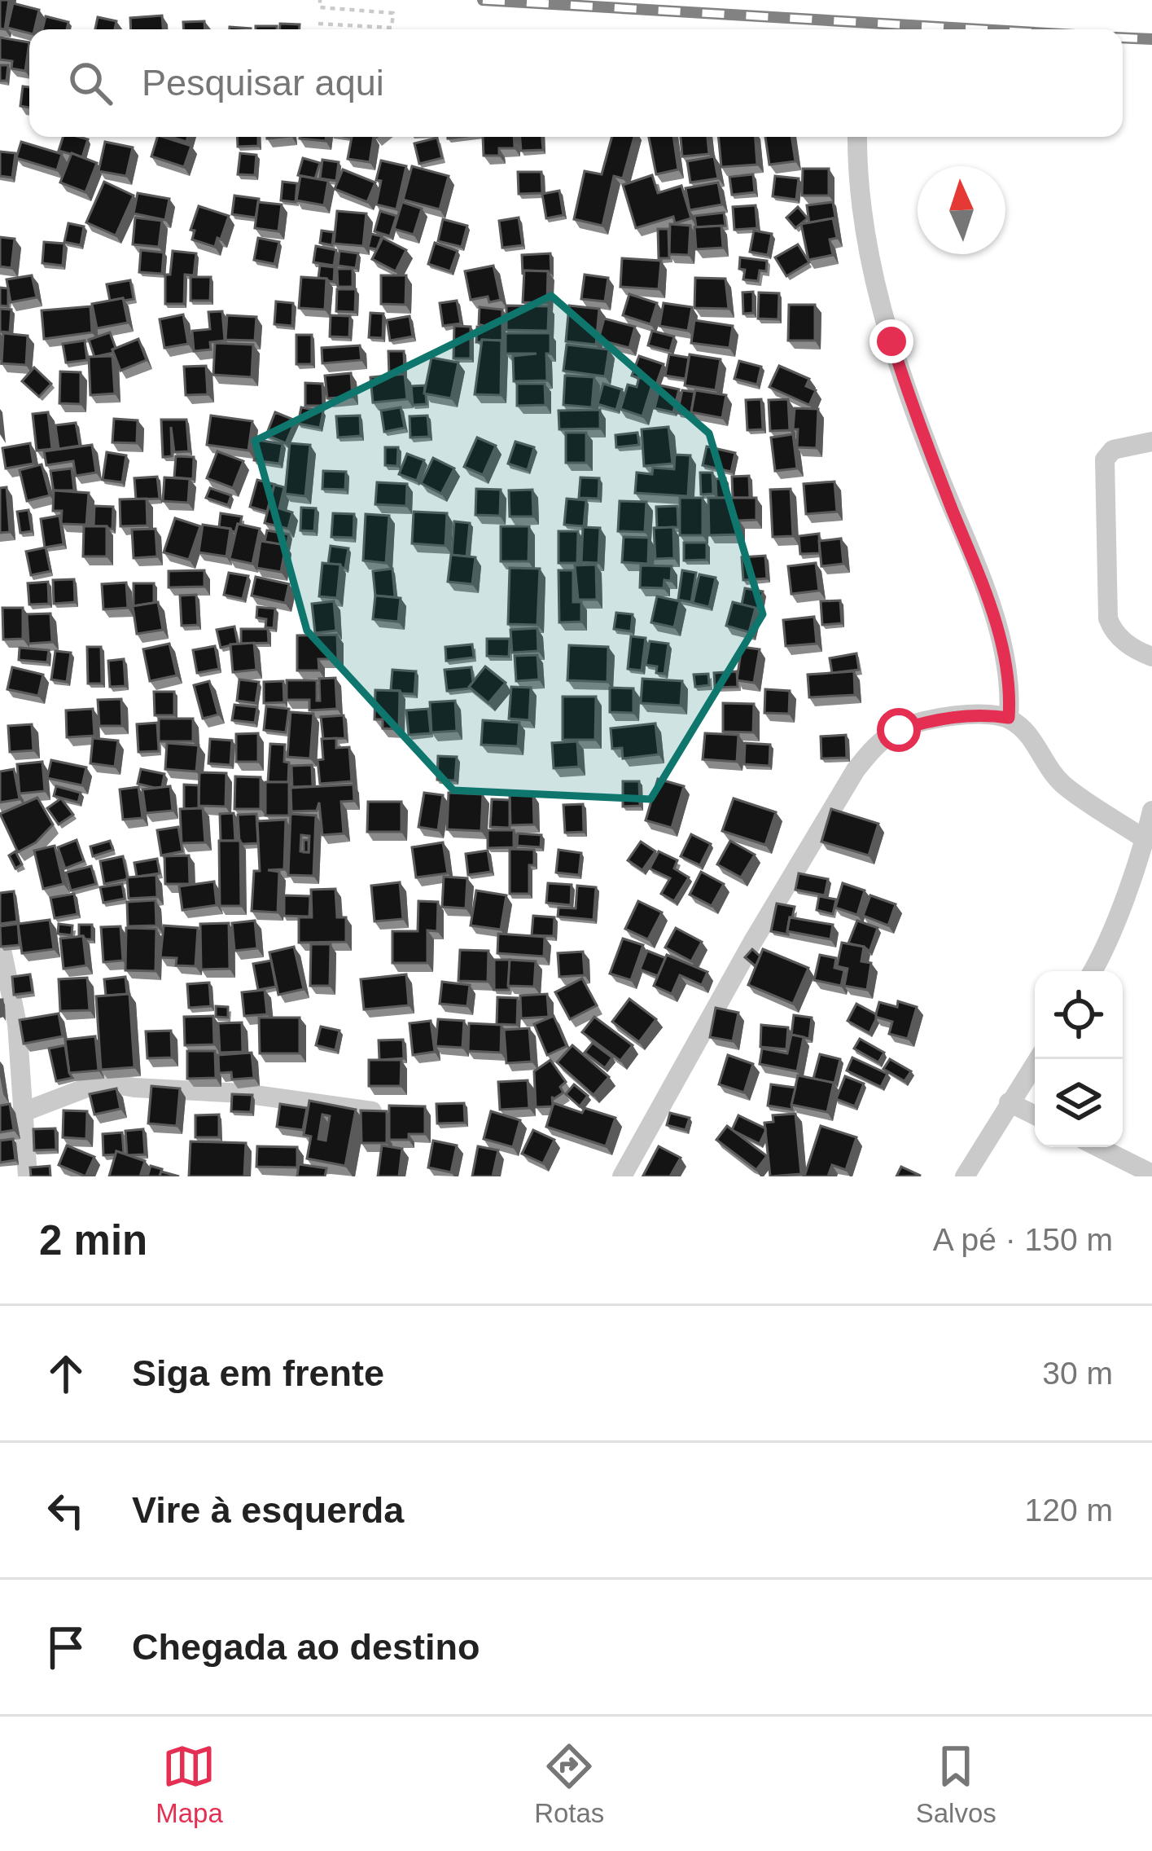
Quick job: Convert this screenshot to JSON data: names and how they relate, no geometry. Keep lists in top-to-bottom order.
{
  "north": "top",
  "page": {
    "search": "Pesquisar aqui",
    "heading": ["2 min", "A pé · 150 m"],
    "list": [
      ["Siga em frente", "30 m"],
      ["Vire à esquerda", "120 m"],
      "Chegada ao destino"
    ],
    "nav": ["Mapa", "Rotas", "Salvos"]
  }
}
